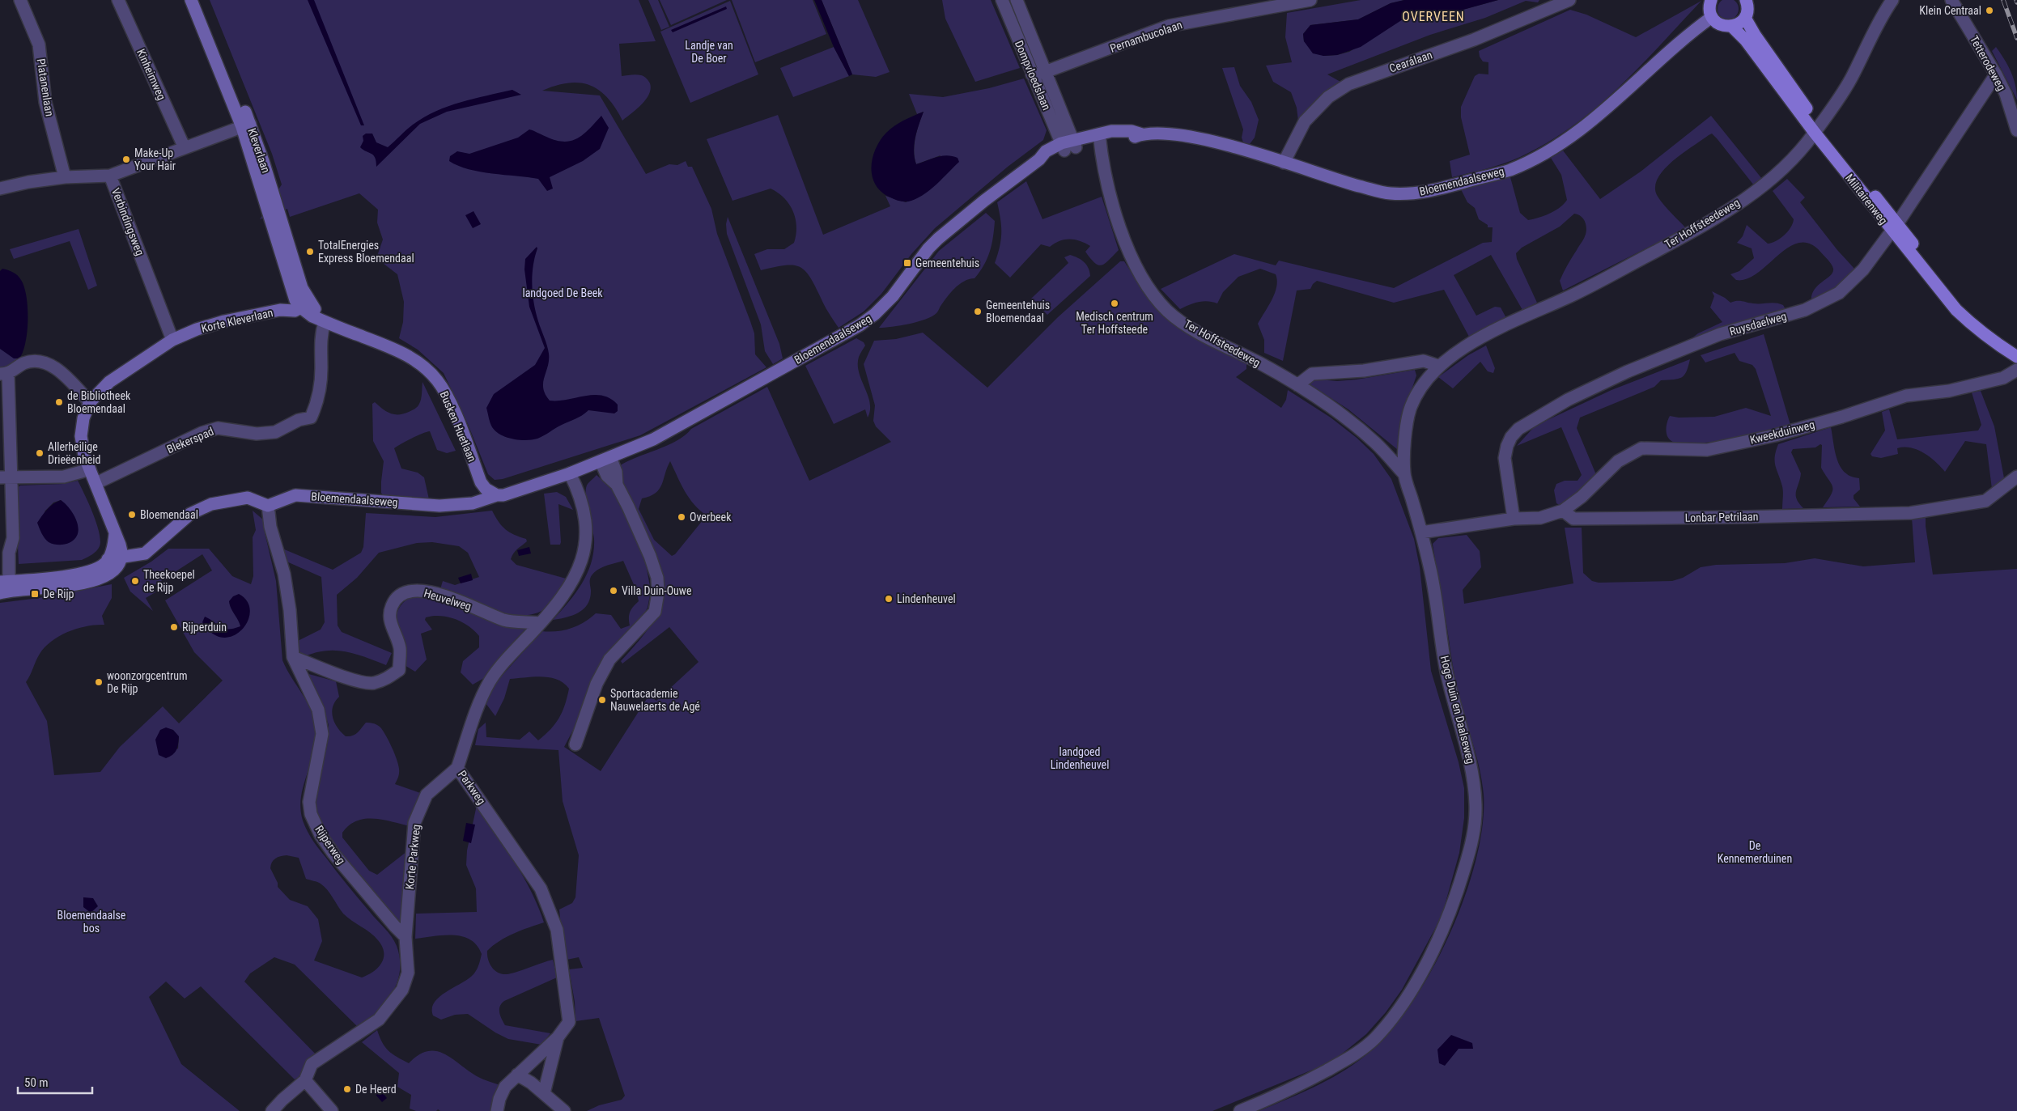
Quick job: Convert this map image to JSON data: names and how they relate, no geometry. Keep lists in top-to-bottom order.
{
  "streets": {
    "main road": ["Militairenweg"],
    "street": [
      "Pernambucolaan",
      "Cearálaan",
      "Tetterodeweg",
      "Kinheimweg",
      "Dompvloedslaan",
      "Platanenlaan",
      "Kleverlaan",
      "Bloemendaalseweg",
      "Verbindingsweg",
      "Ter Hoffsteedeweg",
      "Korte Kleverlaan",
      "Ruysdaelweg",
      "Busken Huetlaan",
      "Kweekduinweg",
      "Blekerspad",
      "Lonbar Petrilaan",
      "Heuvelweg",
      "Hoge Duin en Daalseweg",
      "Parkweg",
      "Rijperweg",
      "Korte Parkweg"
    ]
  },
  "crossings": [
    ["Pernambucolaan", "Dompvloedslaan"],
    ["Cearálaan", "Bloemendaalseweg"],
    ["Tetterodeweg", "Ruysdaelweg"],
    ["Kinheimweg", "Verbindingsweg"],
    ["Dompvloedslaan", "Bloemendaalseweg"],
    ["Kleverlaan", "Verbindingsweg"],
    ["Kleverlaan", "Korte Kleverlaan"],
    ["Kleverlaan", "Busken Huetlaan"],
    ["Bloemendaalseweg", "Ter Hoffsteedeweg"],
    ["Bloemendaalseweg", "Busken Huetlaan"],
    ["Bloemendaalseweg", "Parkweg"],
    ["Bloemendaalseweg", "Rijperweg"],
    ["Militairenweg", "Ter Hoffsteedeweg"],
    ["Militairenweg", "Ruysdaelweg"],
    ["Verbindingsweg", "Korte Kleverlaan"],
    ["Ter Hoffsteedeweg", "Hoge Duin en Daalseweg"],
    ["Korte Kleverlaan", "Busken Huetlaan"],
    ["Korte Kleverlaan", "Blekerspad"],
    ["Busken Huetlaan", "Blekerspad"],
    ["Kweekduinweg", "Lonbar Petrilaan"],
    ["Heuvelweg", "Parkweg"],
    ["Heuvelweg", "Rijperweg"],
    ["Parkweg", "Korte Parkweg"],
    ["Rijperweg", "Korte Parkweg"]
  ],
  "districts": ["OVERVEEN"],
  "parks": [
    "Landje van De Boer",
    "landgoed De Beek",
    "landgoed Lindenheuvel",
    "De Kennemerduinen",
    "Bloemendaalse bos"
  ],
  "places": {
    "other": [
      "Klein Centraal",
      "Make-Up Your Hair",
      "TotalEnergies Express Bloemendaal",
      "Medisch centrum Ter Hoffsteede",
      "Gemeentehuis Bloemendaal",
      "de Bibliotheek Bloemendaal",
      "Allerheilige Drieëenheid",
      "Bloemendaal",
      "Overbeek",
      "Theekoepel de Rijp",
      "Villa Duin-Ouwe",
      "Lindenheuvel",
      "Rijperduin",
      "woonzorgcentrum De Rijp",
      "Sportacademie Nauwelaerts de Agé",
      "De Heerd"
    ],
    "transit": ["Gemeentehuis", "De Rijp"]
  },
  "scale_bar": "50 m"
}
